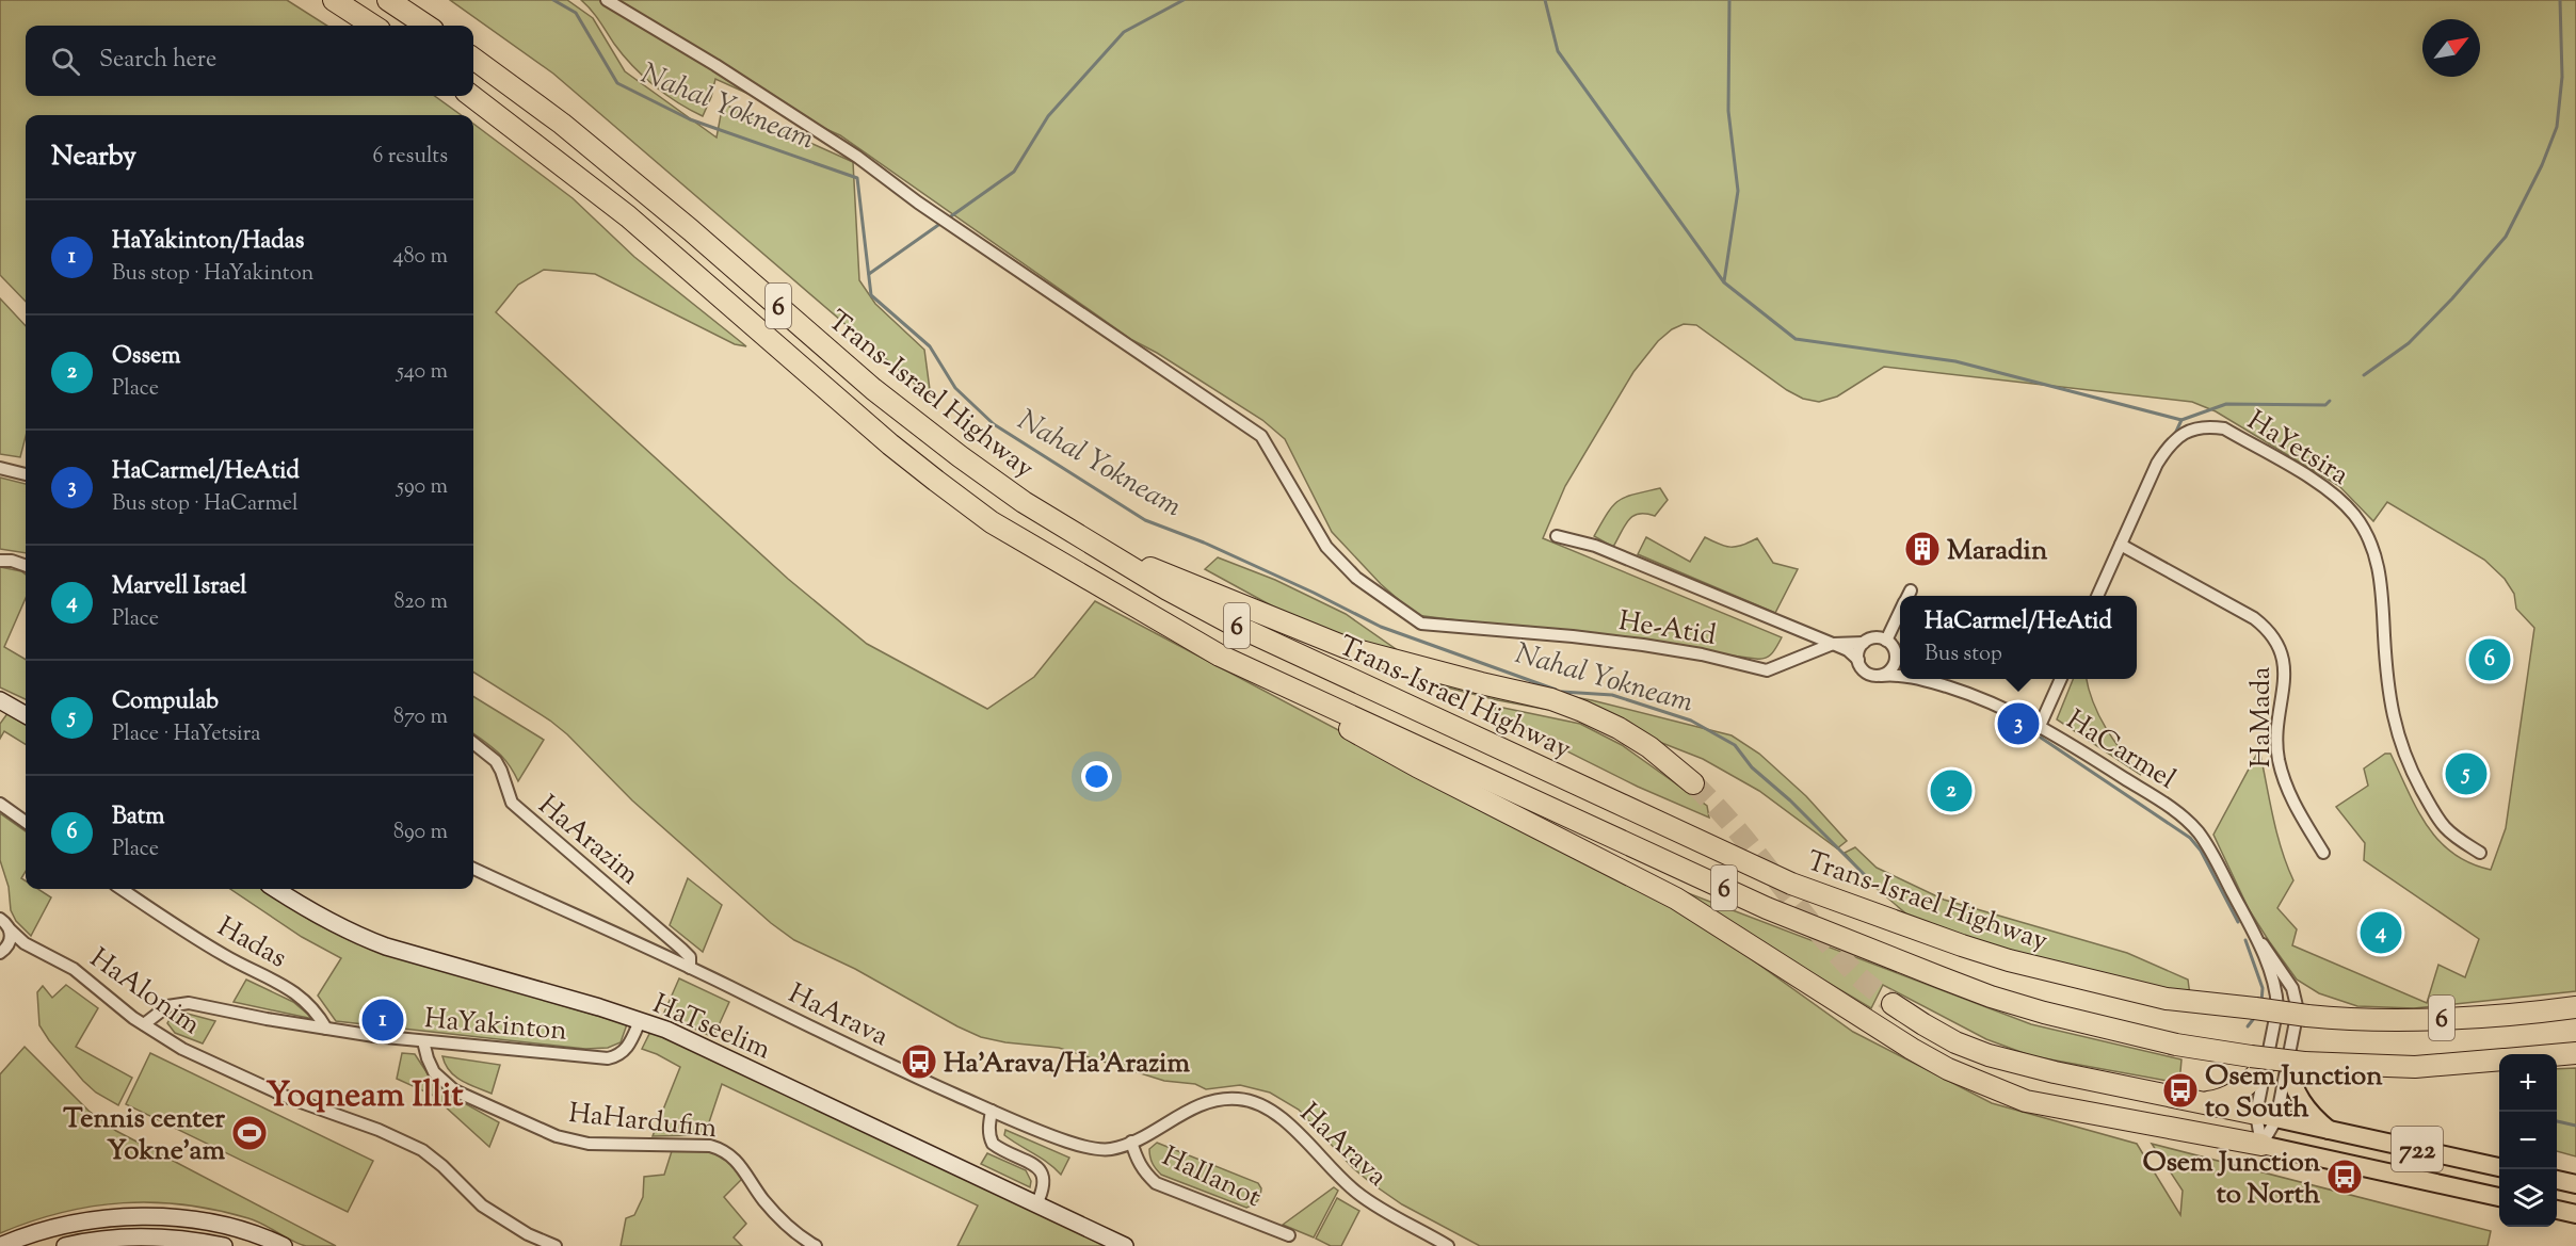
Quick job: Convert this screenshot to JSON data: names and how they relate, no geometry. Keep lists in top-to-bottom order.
{
  "streets": {
    "highway": ["6", "Trans-Israel Highway"],
    "main road": ["722"],
    "street": [
      "HaYetsira",
      "He-Atid",
      "HaMada",
      "HaCarmel",
      "HaArazim",
      "Hadas",
      "HaAlonim",
      "HaArava",
      "HaYakinton",
      "HaTseelim",
      "HaHardufim",
      "HaIlanot"
    ]
  },
  "crossings": [
    ["6", "HaCarmel"],
    ["HaYetsira", "HaMada"],
    ["HaCarmel", "722"],
    ["HaArazim", "HaArava"],
    ["Hadas", "HaYakinton"],
    ["HaAlonim", "HaYakinton"],
    ["HaArava", "HaIlanot"],
    ["HaYakinton", "HaTseelim"],
    ["HaYakinton", "HaHardufim"]
  ],
  "districts": ["Yoqneam Illit"],
  "water": ["Nahal Yokneam"],
  "places": {
    "building": ["Maradin"],
    "bus stop": ["Ha'Arava/Ha'Arazim", "Osem Junction to South", "Osem Junction to North"],
    "sports": ["Tennis center Yokne'am"]
  },
  "north": "top right",
  "page": {
    "search": "Search here",
    "heading": ["Nearby", "6 results"],
    "list": [
      {
        "mark": "1",
        "name": "HaYakinton/Hadas",
        "note": "Bus stop · HaYakinton",
        "value": "480 m"
      },
      {
        "mark": "2",
        "name": "Ossem",
        "note": "Place",
        "value": "540 m"
      },
      {
        "mark": "3",
        "name": "HaCarmel/HeAtid",
        "note": "Bus stop · HaCarmel",
        "value": "590 m"
      },
      {
        "mark": "4",
        "name": "Marvell Israel",
        "note": "Place",
        "value": "820 m"
      },
      {
        "mark": "5",
        "name": "Compulab",
        "note": "Place · HaYetsira",
        "value": "870 m"
      },
      {
        "mark": "6",
        "name": "Batm",
        "note": "Place",
        "value": "890 m"
      }
    ],
    "popup": ["HaCarmel/HeAtid", "Bus stop"],
    "pins": [
      "6",
      "3",
      "5",
      "2",
      "4",
      "1"
    ],
    "map_buttons": ["+", "−"]
  }
}
